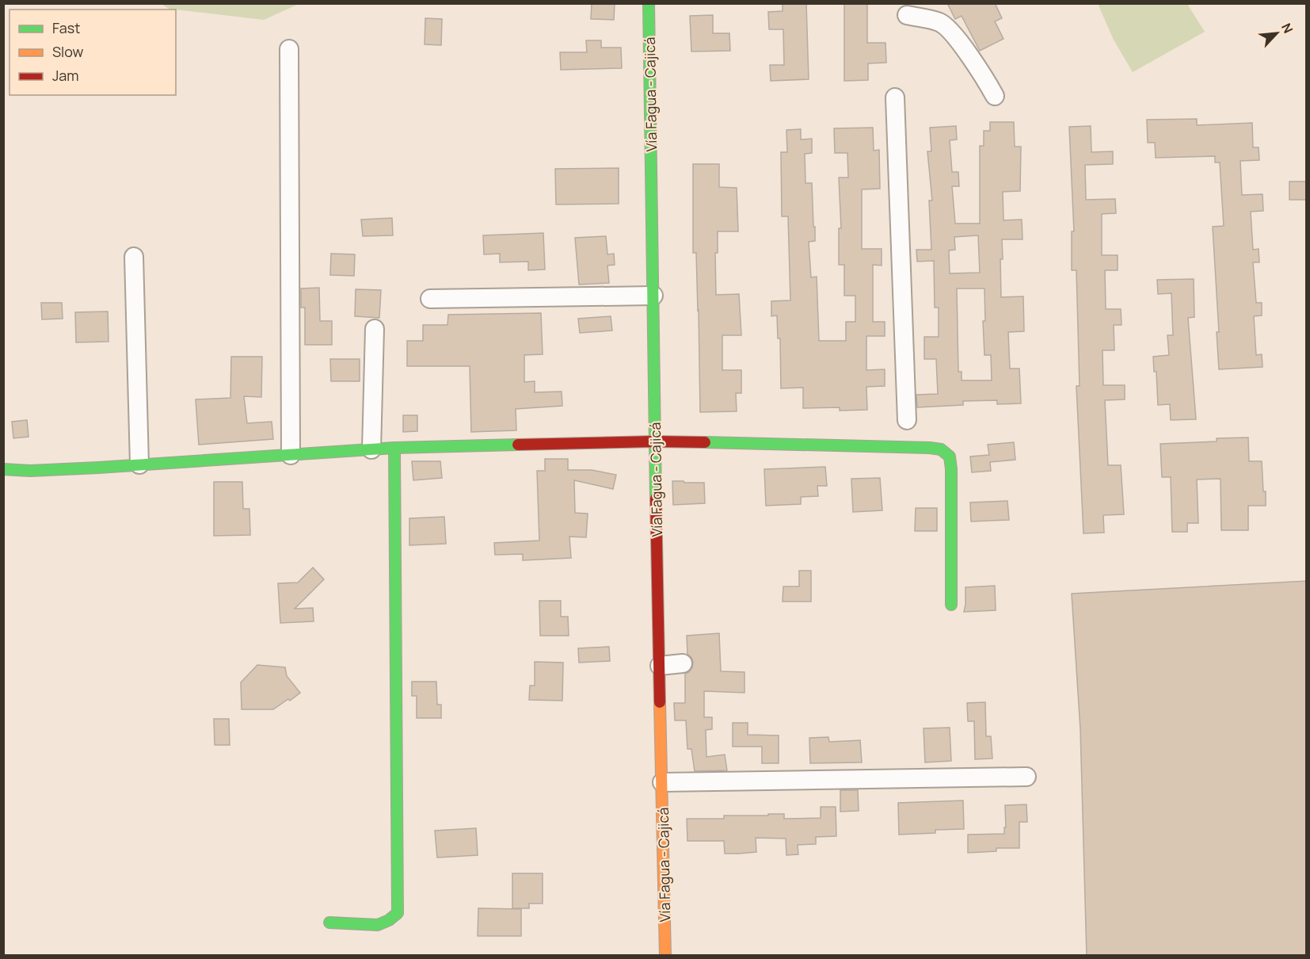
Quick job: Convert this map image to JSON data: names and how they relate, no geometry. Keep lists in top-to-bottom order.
{
  "streets": {
    "street": ["Vía Fagua - Cajicá"]
  },
  "legend": ["Fast", "Slow", "Jam"],
  "north": "top right"
}
